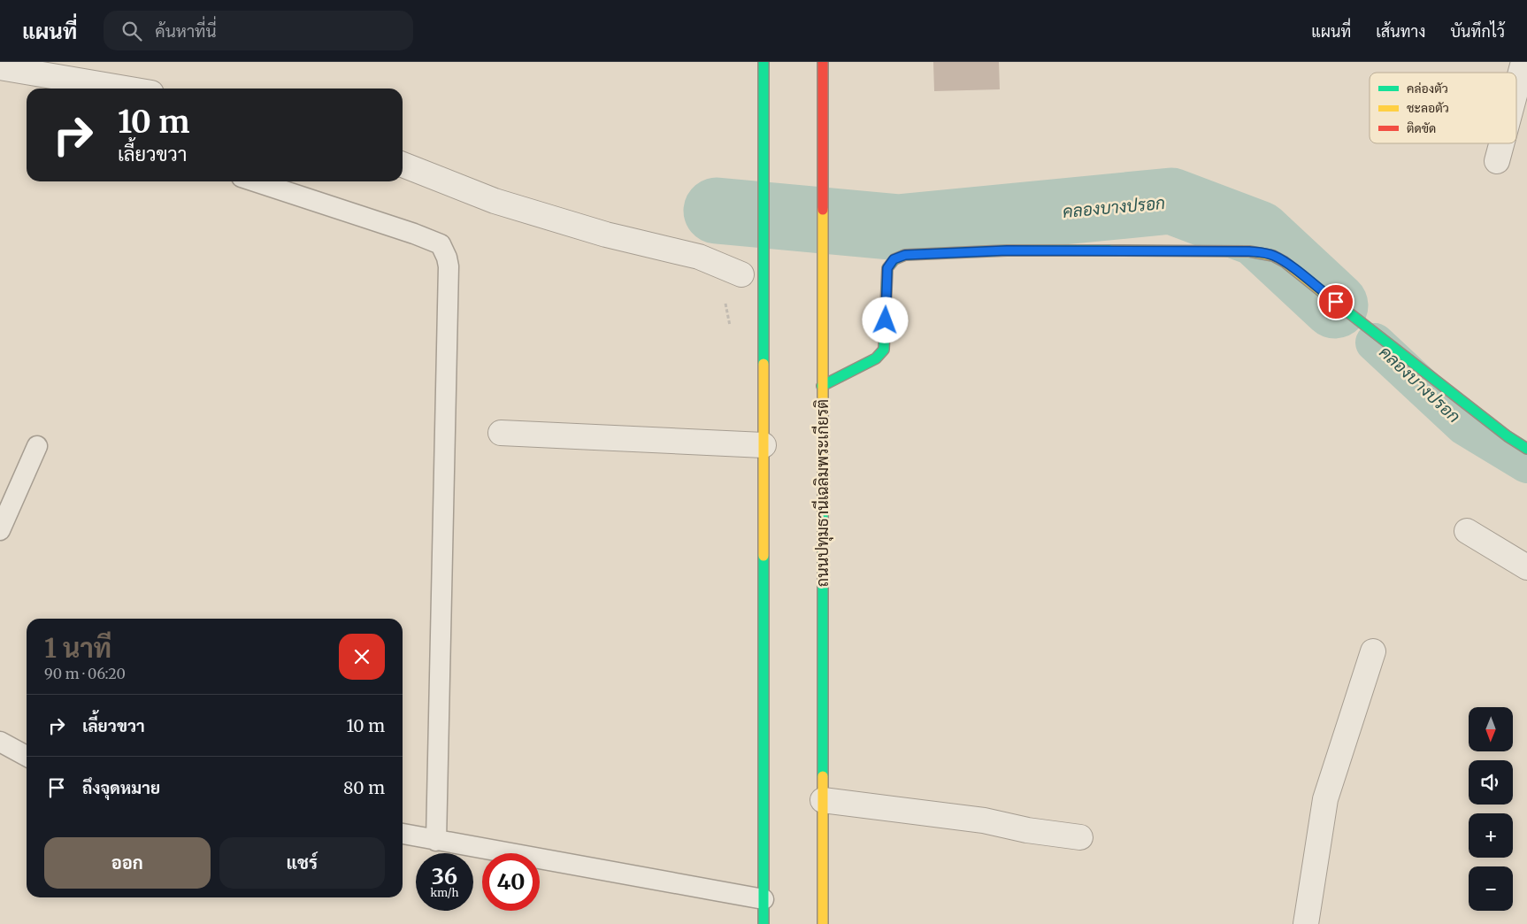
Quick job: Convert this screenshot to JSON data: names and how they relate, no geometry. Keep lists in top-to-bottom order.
{
  "streets": {
    "main road": ["ถนนปทุมธานีเฉลิมพระเกียรติ"]
  },
  "water": ["คลองบางปรอก"],
  "legend": ["คล่องตัว", "ชะลอตัว", "ติดขัด"],
  "north": "bottom",
  "page": {
    "header": "แผนที่",
    "search": "ค้นหาที่นี่",
    "nav": ["แผนที่", "เส้นทาง", "บันทึกไว้"],
    "turn": ["10 m", "เลี้ยวขวา"],
    "heading": ["1 นาที", "90 m · 06:20"],
    "list": [
      {
        "name": "เลี้ยวขวา",
        "value": "10 m"
      },
      {
        "name": "ถึงจุดหมาย",
        "value": "80 m"
      }
    ],
    "map_buttons": ["+", "−"],
    "buttons": ["ออก", "แชร์"],
    "speed": "36 km/h",
    "limit": "40"
  }
}
